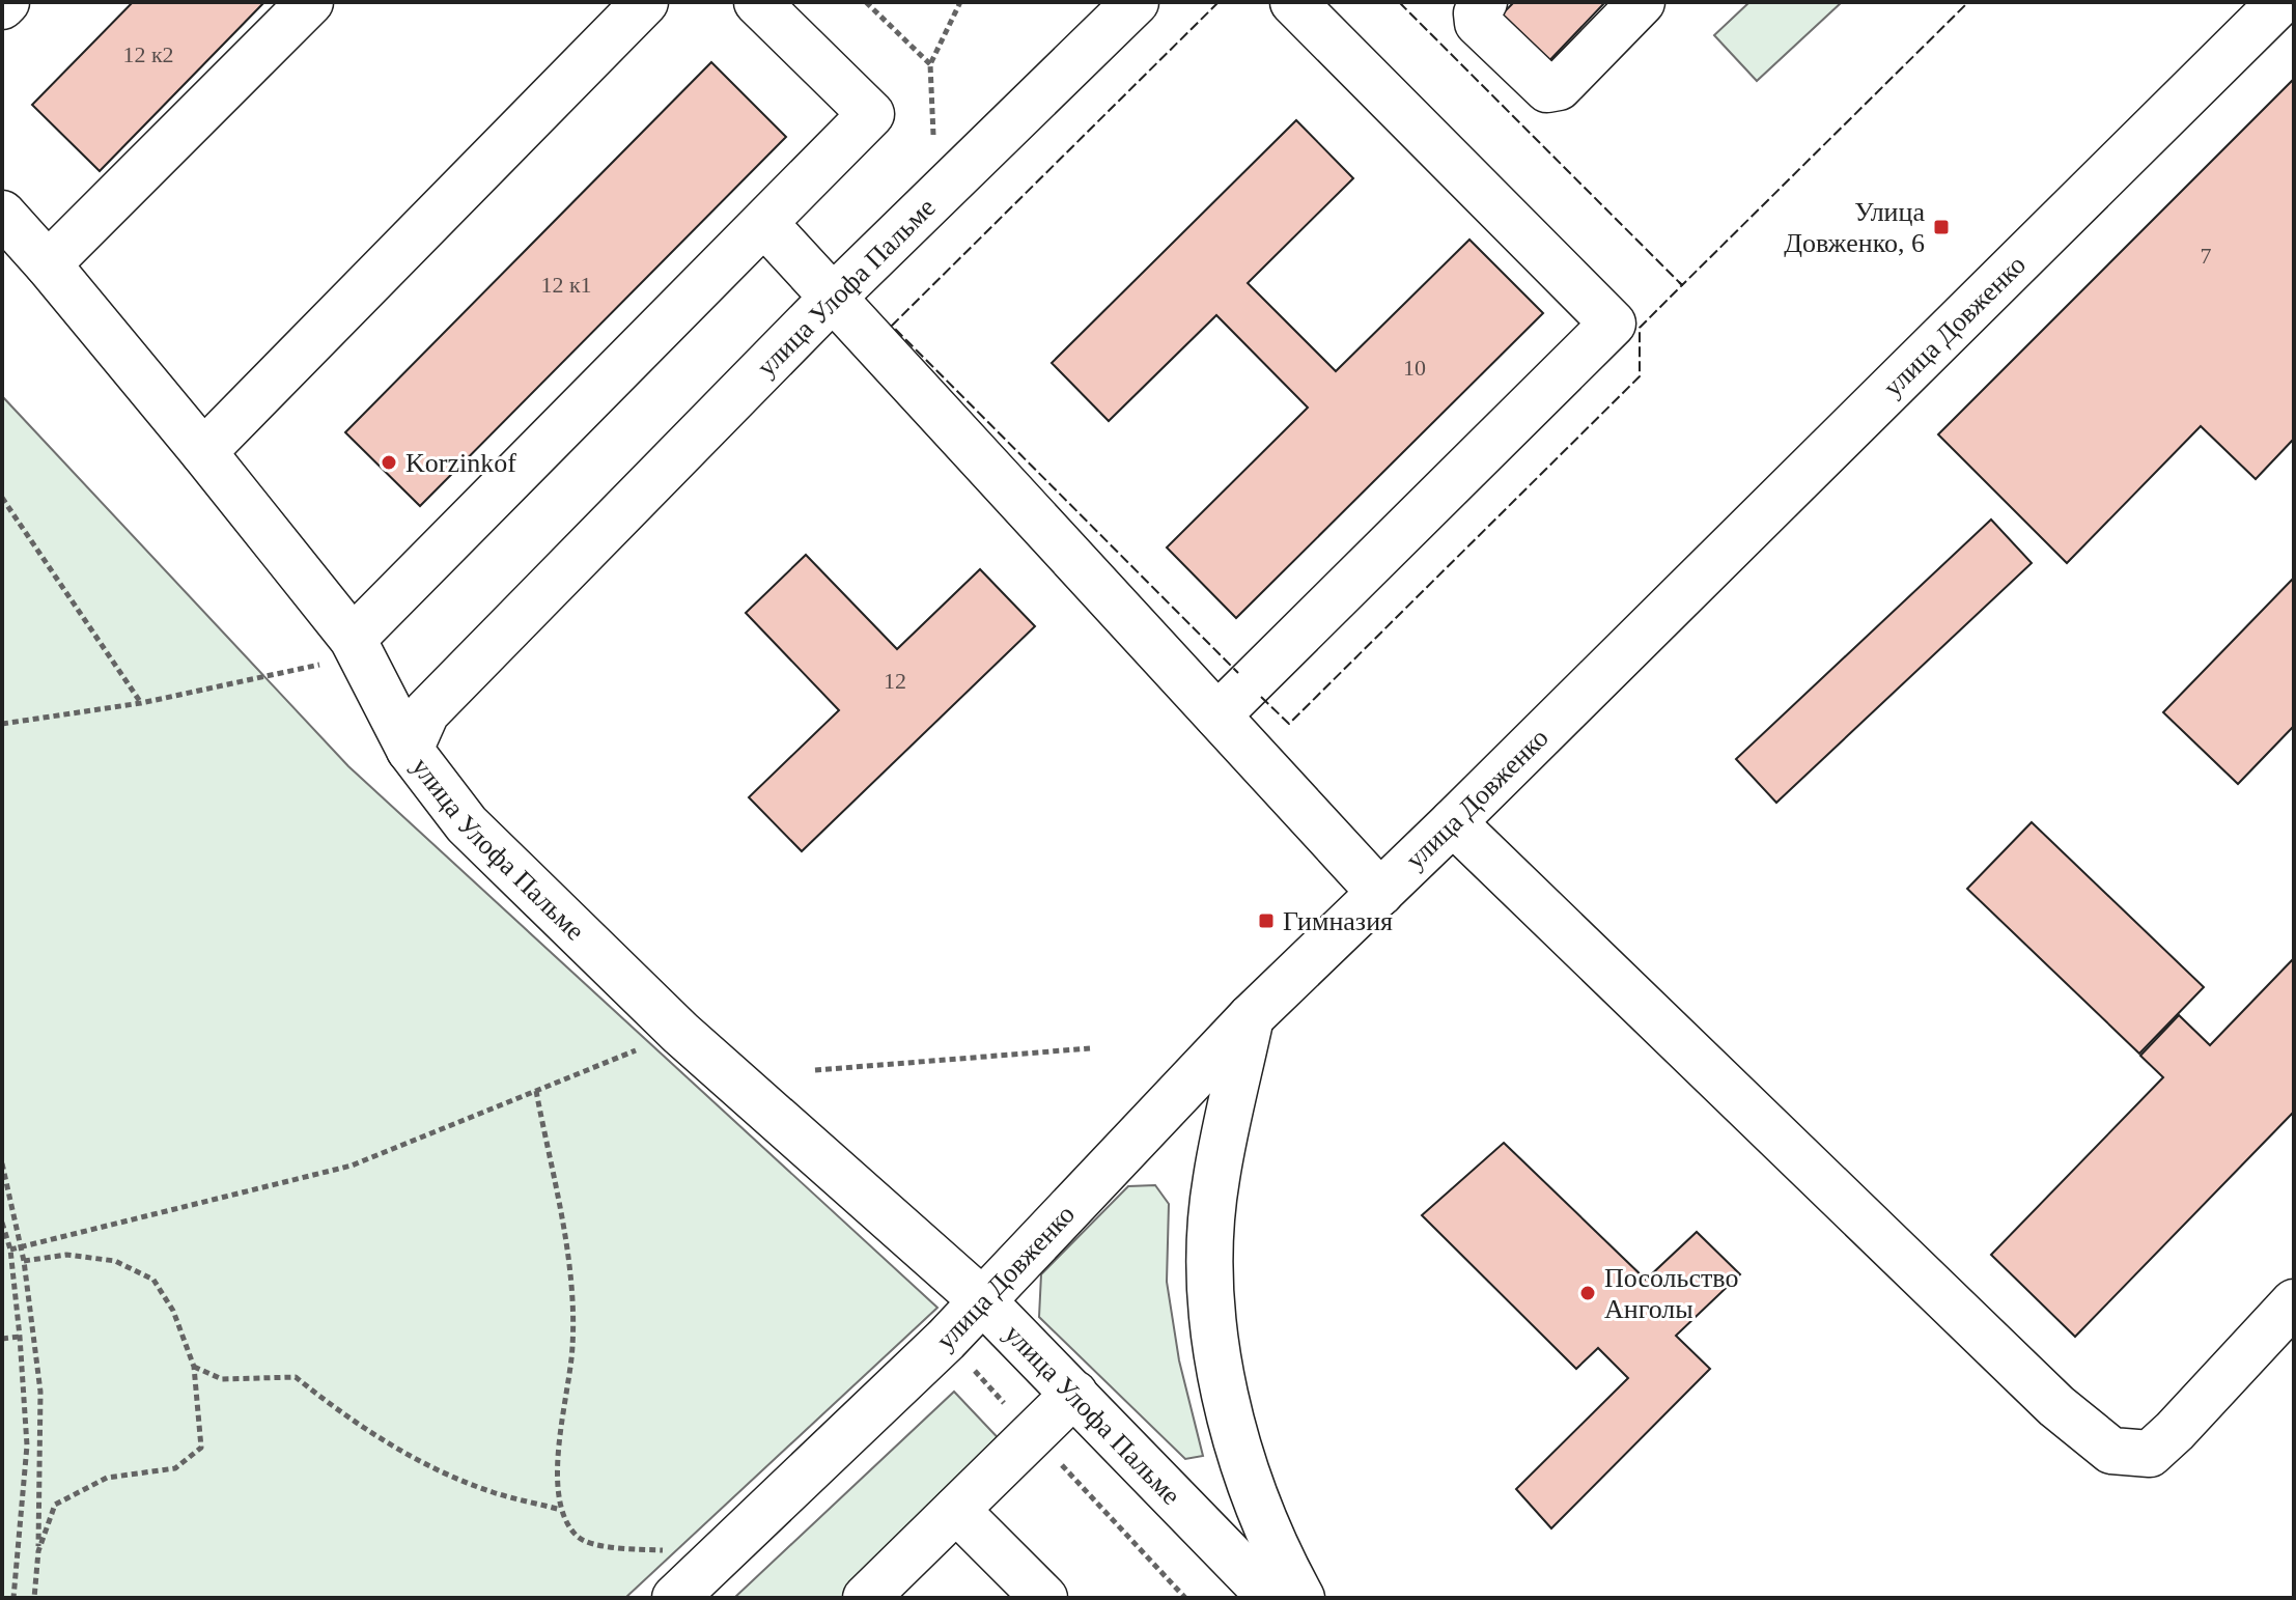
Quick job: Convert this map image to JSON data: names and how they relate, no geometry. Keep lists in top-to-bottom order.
{
  "streets": {
    "street": ["улица Улофа Пальме", "улица Довженко"]
  },
  "crossings": [
    ["улица Улофа Пальме", "улица Довженко"]
  ],
  "places": {
    "transit": ["Улица Довженко, 6", "Гимназия"],
    "other": ["Korzinkof", "Посольство Анголы"]
  },
  "house_numbers": [
    "12 к2",
    "7",
    "12 к1",
    "10",
    "12"
  ]
}
